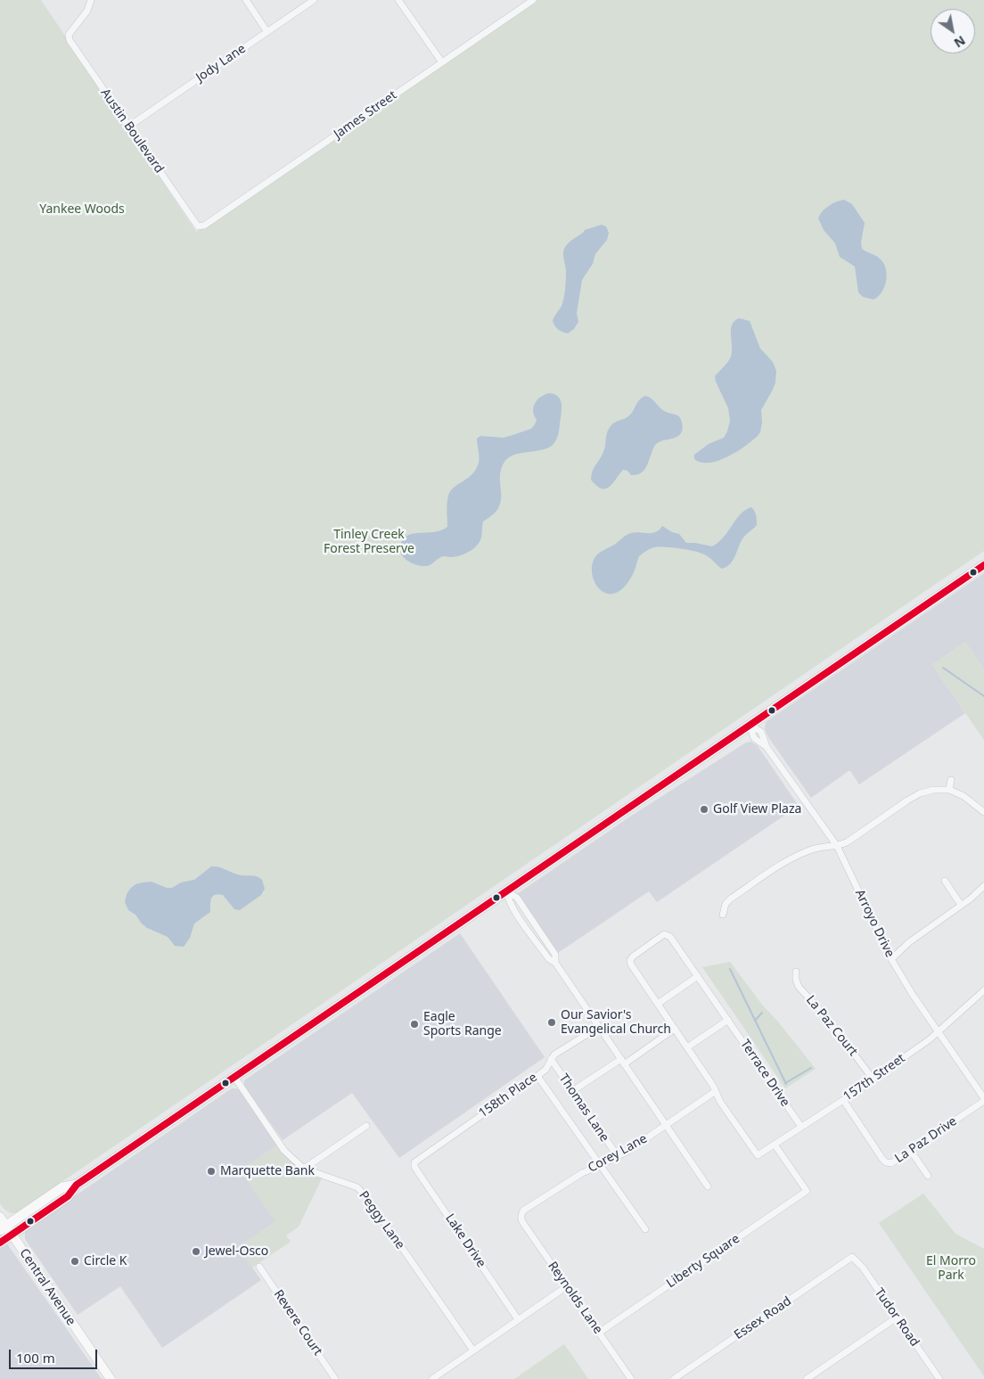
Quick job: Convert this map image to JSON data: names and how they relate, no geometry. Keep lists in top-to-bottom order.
{
  "streets": {
    "street": [
      "Jody Lane",
      "James Street",
      "Austin Boulevard",
      "Arroyo Drive",
      "La Paz Court",
      "Terrace Drive",
      "157th Street",
      "158th Place",
      "Thomas Lane",
      "La Paz Drive",
      "Corey Lane",
      "Peggy Lane",
      "Lake Drive",
      "Liberty Square",
      "Central Avenue",
      "Reynolds Lane",
      "Tudor Road",
      "Essex Road",
      "Revere Court"
    ]
  },
  "crossings": [
    ["Jody Lane", "Austin Boulevard"],
    ["James Street", "Austin Boulevard"],
    ["Arroyo Drive", "157th Street"],
    ["Arroyo Drive", "La Paz Drive"],
    ["La Paz Court", "157th Street"],
    ["Terrace Drive", "157th Street"],
    ["Terrace Drive", "Corey Lane"],
    ["157th Street", "La Paz Drive"],
    ["157th Street", "Liberty Square"],
    ["158th Place", "Thomas Lane"],
    ["158th Place", "Lake Drive"],
    ["Thomas Lane", "Corey Lane"],
    ["Corey Lane", "Reynolds Lane"],
    ["Liberty Square", "Reynolds Lane"],
    ["Tudor Road", "Essex Road"]
  ],
  "parks": ["Yankee Woods", "Tinley Creek Forest Preserve", "El Morro Park"],
  "places": [
    "Golf View Plaza",
    "Our Savior's Evangelical Church",
    "Eagle Sports Range",
    "Marquette Bank",
    "Jewel-Osco",
    "Circle K"
  ],
  "scale_bar": "100 m",
  "north": "bottom right"
}
